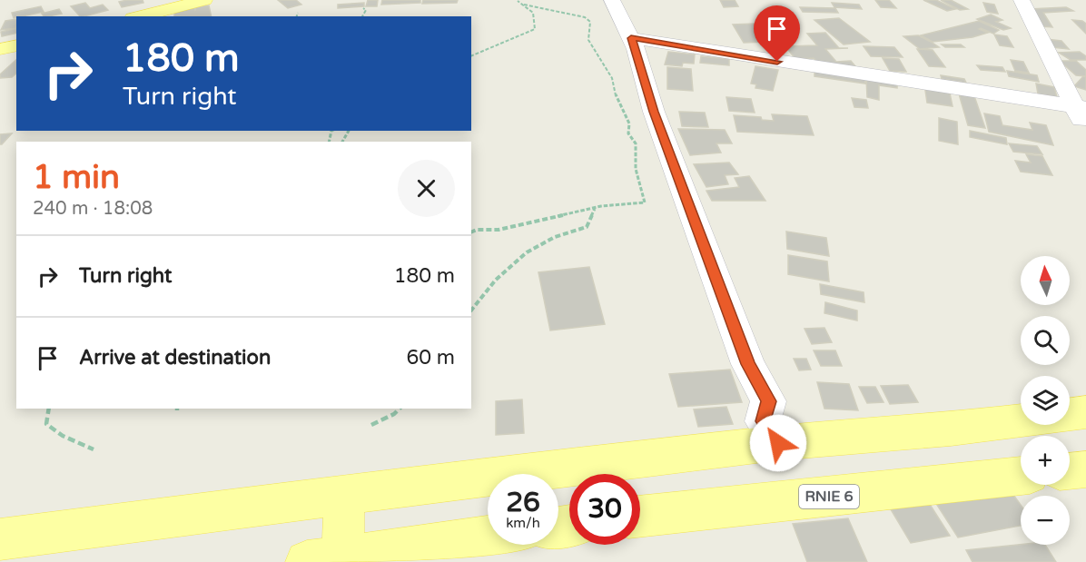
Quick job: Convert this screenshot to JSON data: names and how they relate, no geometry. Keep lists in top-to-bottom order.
{
  "streets": {
    "main road": ["RNIE 6"]
  },
  "north": "top",
  "page": {
    "turn": ["180 m", "Turn right"],
    "heading": ["1 min", "240 m · 18:08"],
    "list": [
      {
        "name": "Turn right",
        "value": "180 m"
      },
      {
        "name": "Arrive at destination",
        "value": "60 m"
      }
    ],
    "map_buttons": ["+", "−"],
    "speed": "26 km/h",
    "limit": "30"
  }
}
